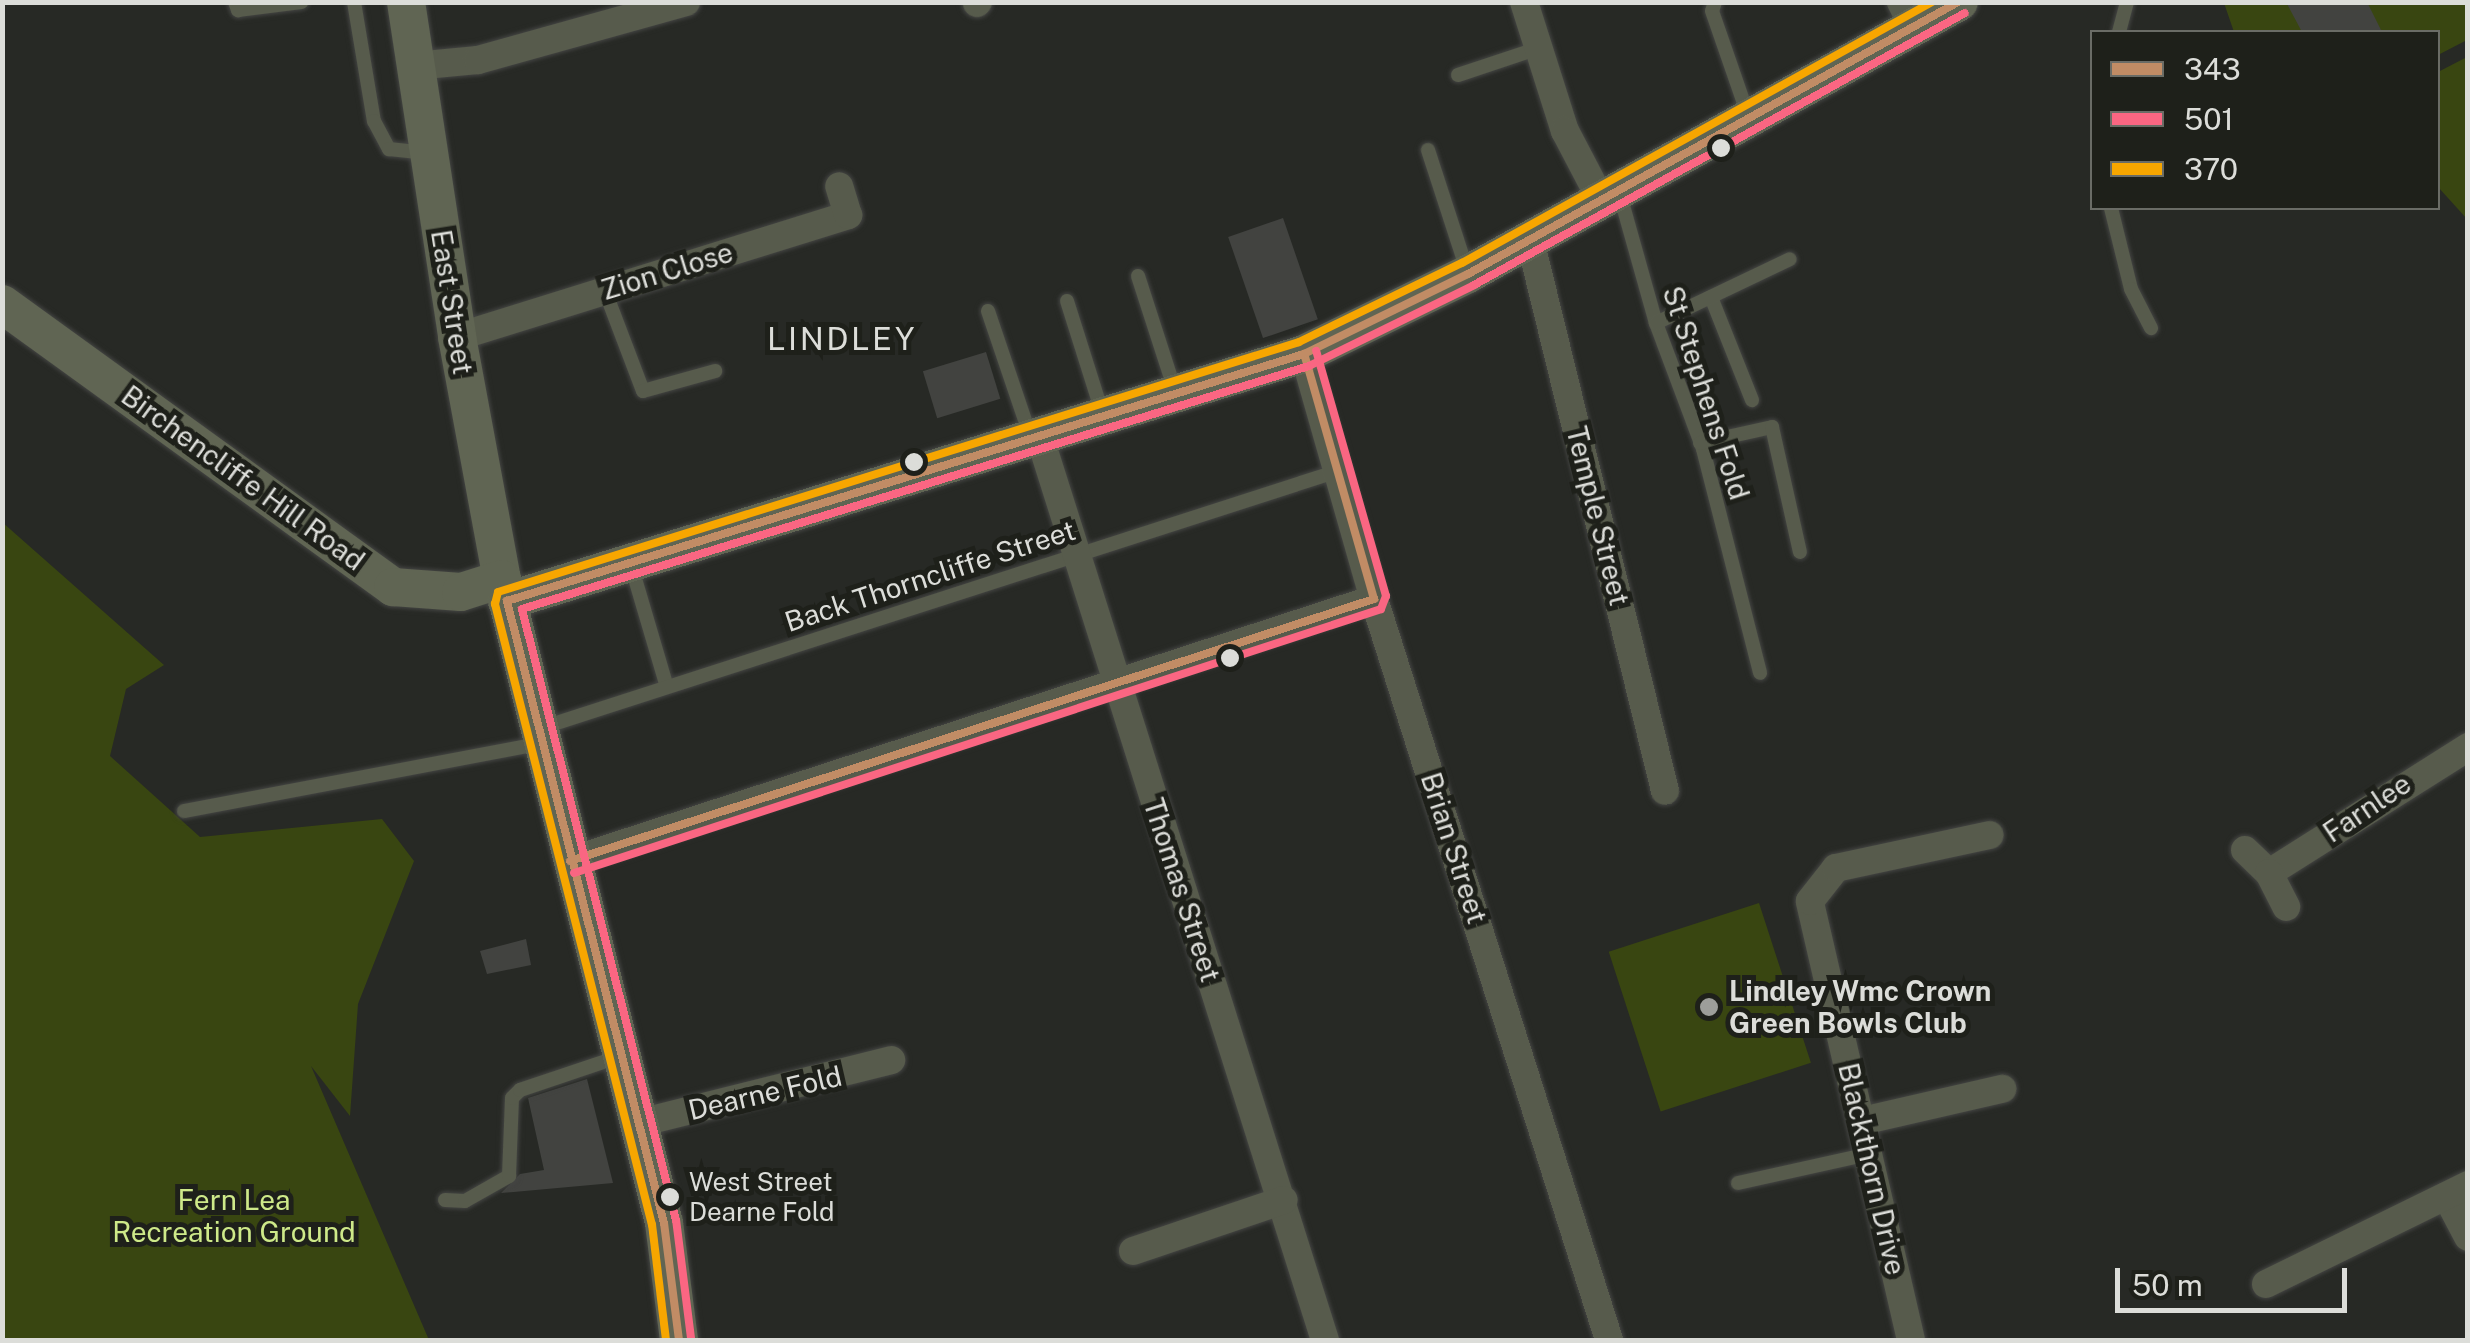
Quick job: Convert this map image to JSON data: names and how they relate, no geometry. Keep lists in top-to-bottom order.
{
  "streets": {
    "street": [
      "Zion Close",
      "East Street",
      "Birchencliffe Hill Road",
      "Temple Street",
      "Farnlee",
      "Brian Street",
      "Thomas Street",
      "Dearne Fold",
      "Blackthorn Drive"
    ],
    "lane": ["St Stephens Fold", "Back Thorncliffe Street"]
  },
  "crossings": [
    ["Zion Close", "East Street"],
    ["East Street", "Birchencliffe Hill Road"],
    ["East Street", "Back Thorncliffe Street"],
    ["East Street", "Dearne Fold"],
    ["St Stephens Fold", "Birchencliffe Hill Road"],
    ["Birchencliffe Hill Road", "Temple Street"],
    ["Birchencliffe Hill Road", "Brian Street"],
    ["Birchencliffe Hill Road", "Thomas Street"],
    ["Back Thorncliffe Street", "Brian Street"],
    ["Back Thorncliffe Street", "Thomas Street"]
  ],
  "districts": ["LINDLEY"],
  "parks": ["Fern Lea Recreation Ground"],
  "places": ["Lindley Wmc Crown Green Bowls Club", "West Street Dearne Fold"],
  "lines": ["transit line 343", "transit line 370", "transit line 501"],
  "legend": ["343", "501", "370"],
  "scale_bar": "50 m"
}
